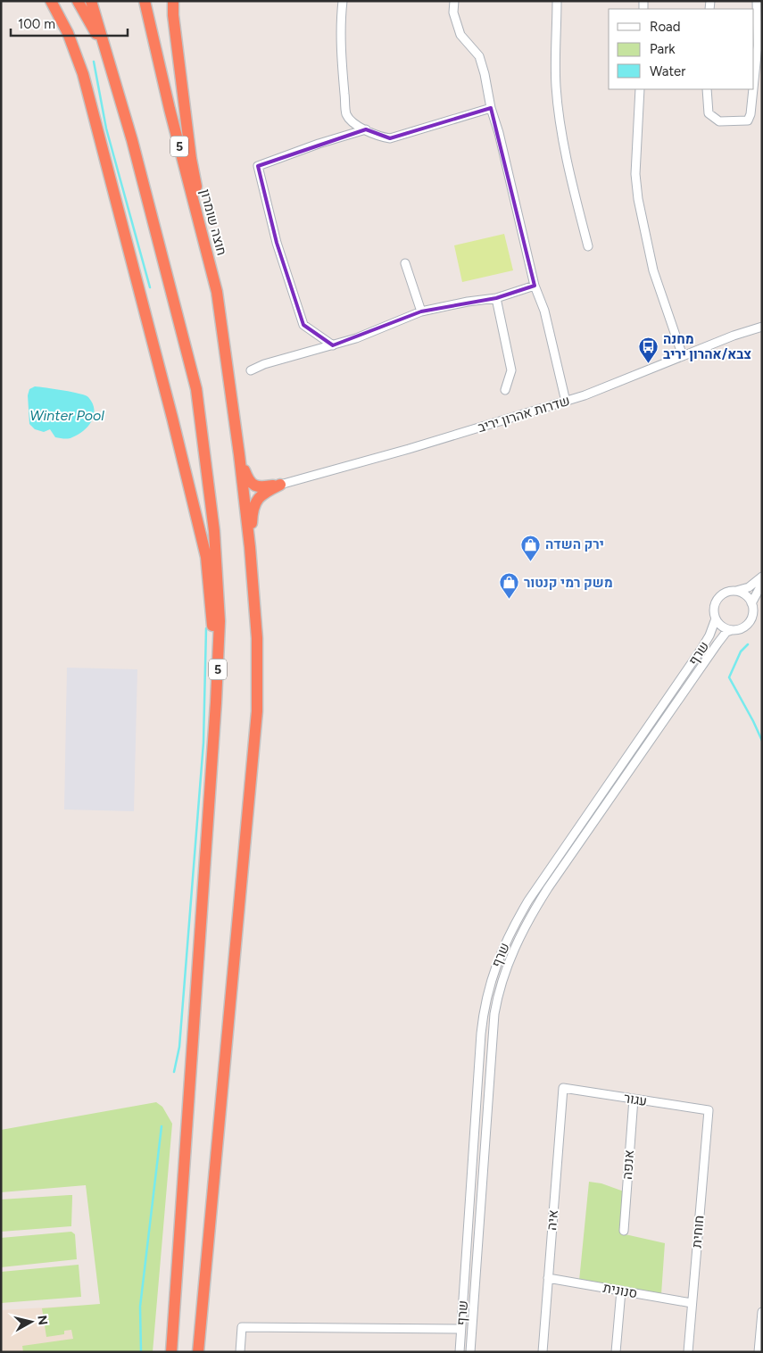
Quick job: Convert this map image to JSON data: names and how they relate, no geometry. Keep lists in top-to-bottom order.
{
  "streets": {
    "highway": ["5", "חוצה שומרון"],
    "street": [
      "שדרות אהרון יריב",
      "שרף",
      "עגור",
      "אנפה",
      "איה",
      "חוחית",
      "סנונית"
    ]
  },
  "crossings": [
    ["5", "חוצה שומרון"],
    ["עגור", "אנפה"],
    ["עגור", "איה"],
    ["עגור", "חוחית"],
    ["איה", "סנונית"],
    ["חוחית", "סנונית"]
  ],
  "water": ["Winter Pool"],
  "places": {
    "bus stop": ["מחנה צבא/אהרון יריב"],
    "shop": ["ירק השדה", "משק רמי קנטור"]
  },
  "legend": ["Road", "Park", "Water"],
  "scale_bar": "100 m",
  "north": "right"
}
